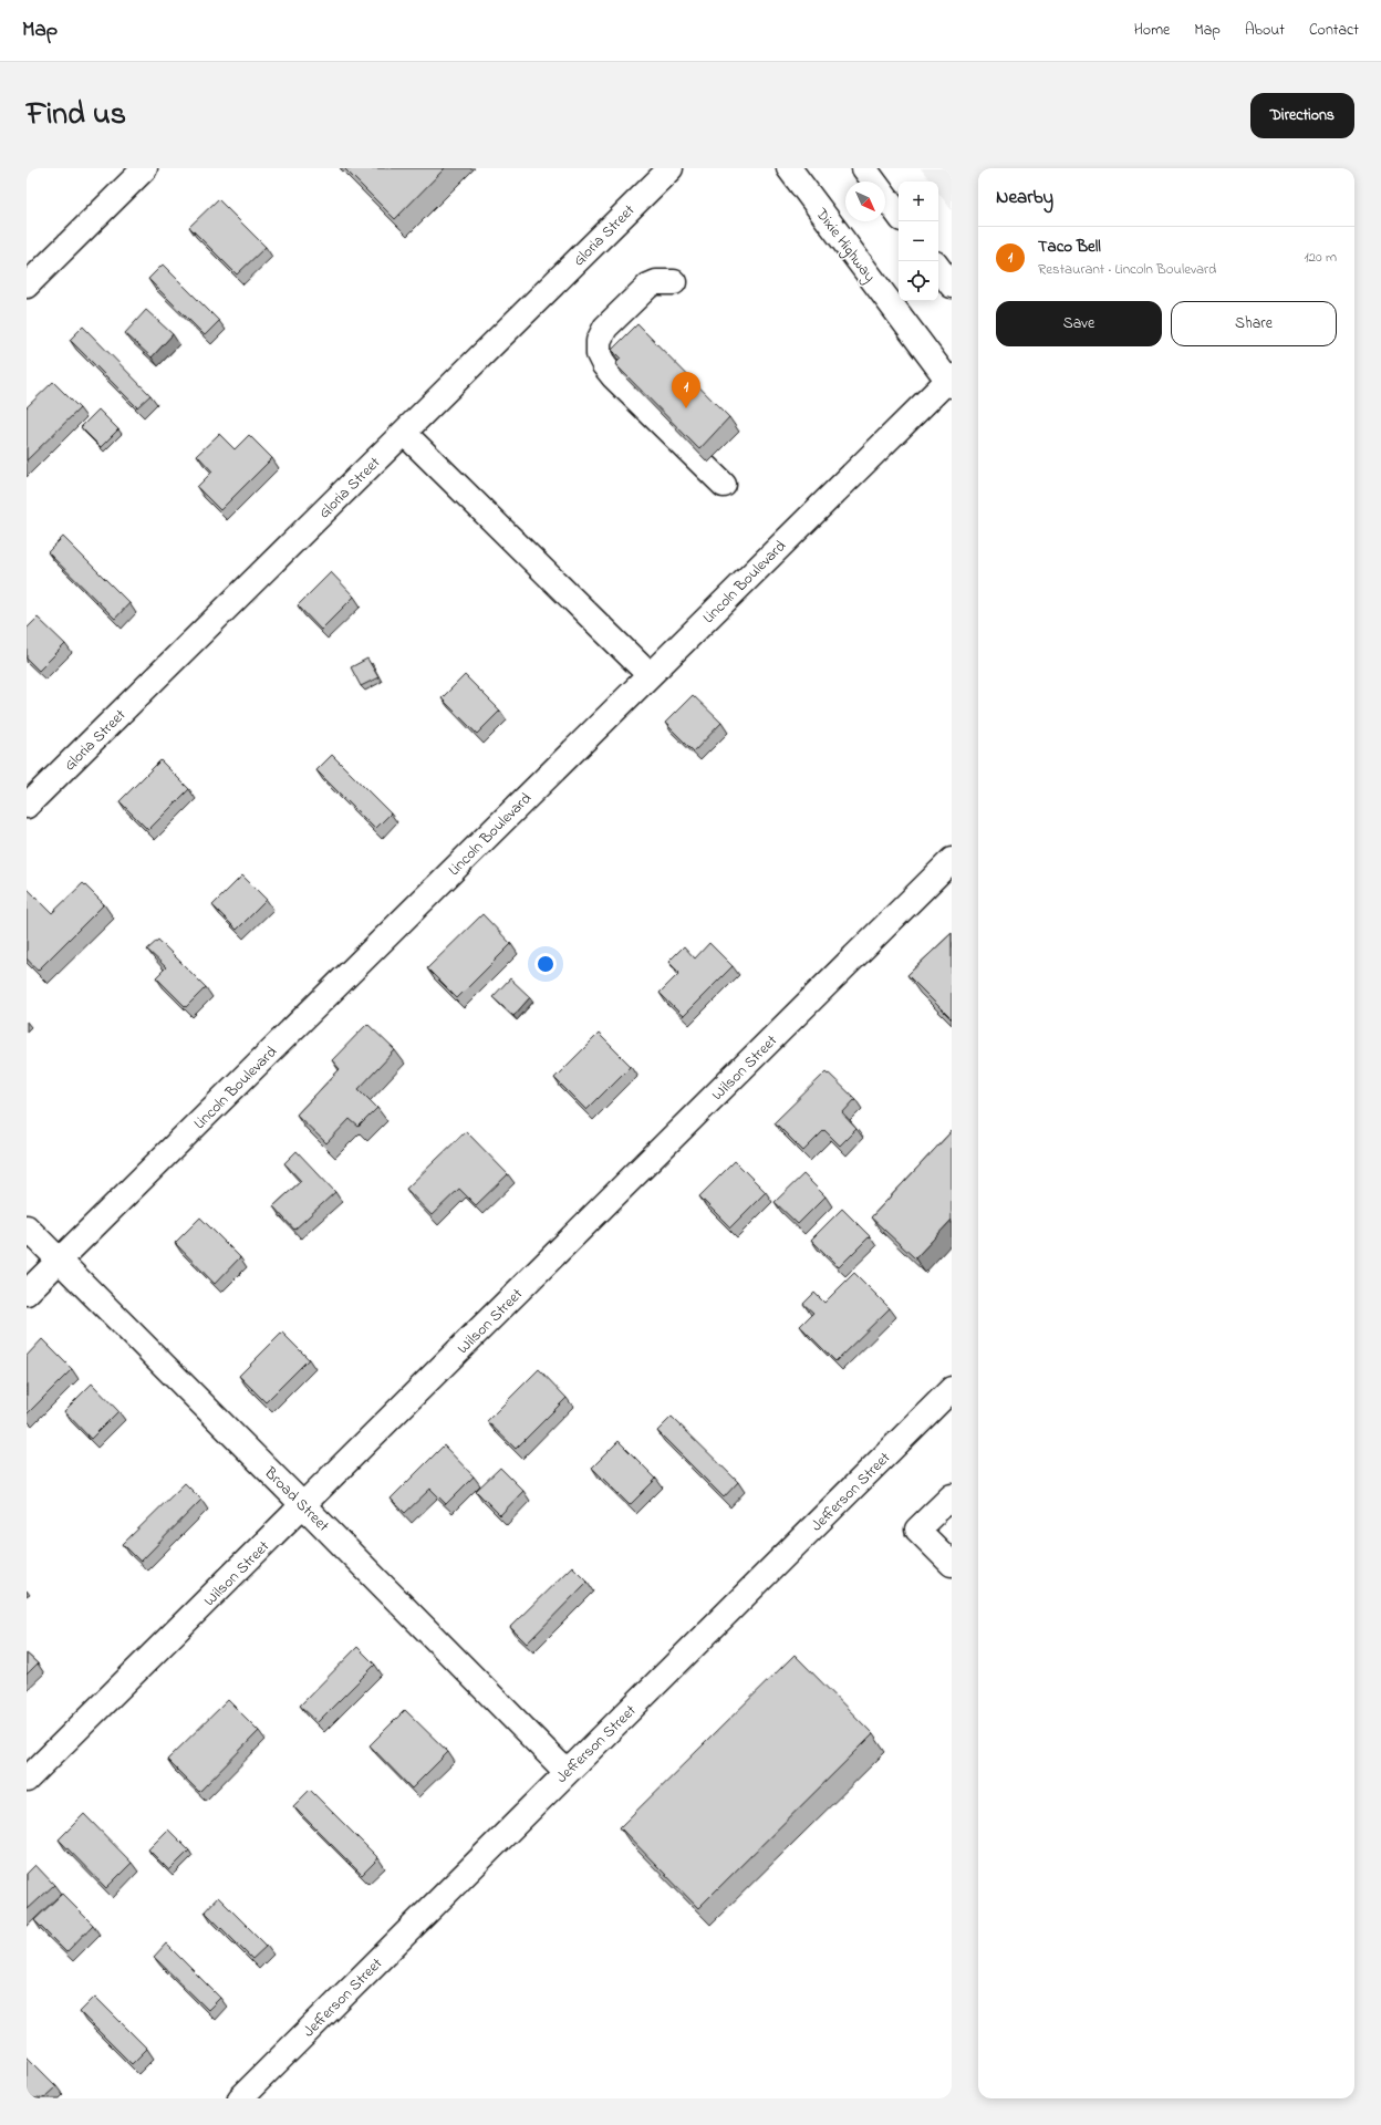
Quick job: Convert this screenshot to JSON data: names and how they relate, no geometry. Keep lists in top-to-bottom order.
{
  "streets": {
    "street": [
      "Gloria Street",
      "Dixie Highway",
      "Lincoln Boulevard",
      "Wilson Street",
      "Jefferson Street",
      "Broad Street"
    ]
  },
  "crossings": [
    ["Dixie Highway", "Lincoln Boulevard"],
    ["Lincoln Boulevard", "Broad Street"],
    ["Wilson Street", "Broad Street"],
    ["Jefferson Street", "Broad Street"]
  ],
  "north": "bottom right",
  "page": {
    "header": "Map",
    "nav": [
      "Home",
      "Map",
      "About",
      "Contact"
    ],
    "title": "Find us",
    "buttons": [
      "Directions",
      ["Save", "Share"]
    ],
    "heading": "Nearby",
    "map_buttons": ["+", "−"],
    "list": [
      {
        "mark": "1",
        "name": "Taco Bell",
        "note": "Restaurant · Lincoln Boulevard",
        "value": "120 m"
      }
    ],
    "pins": "1"
  }
}
